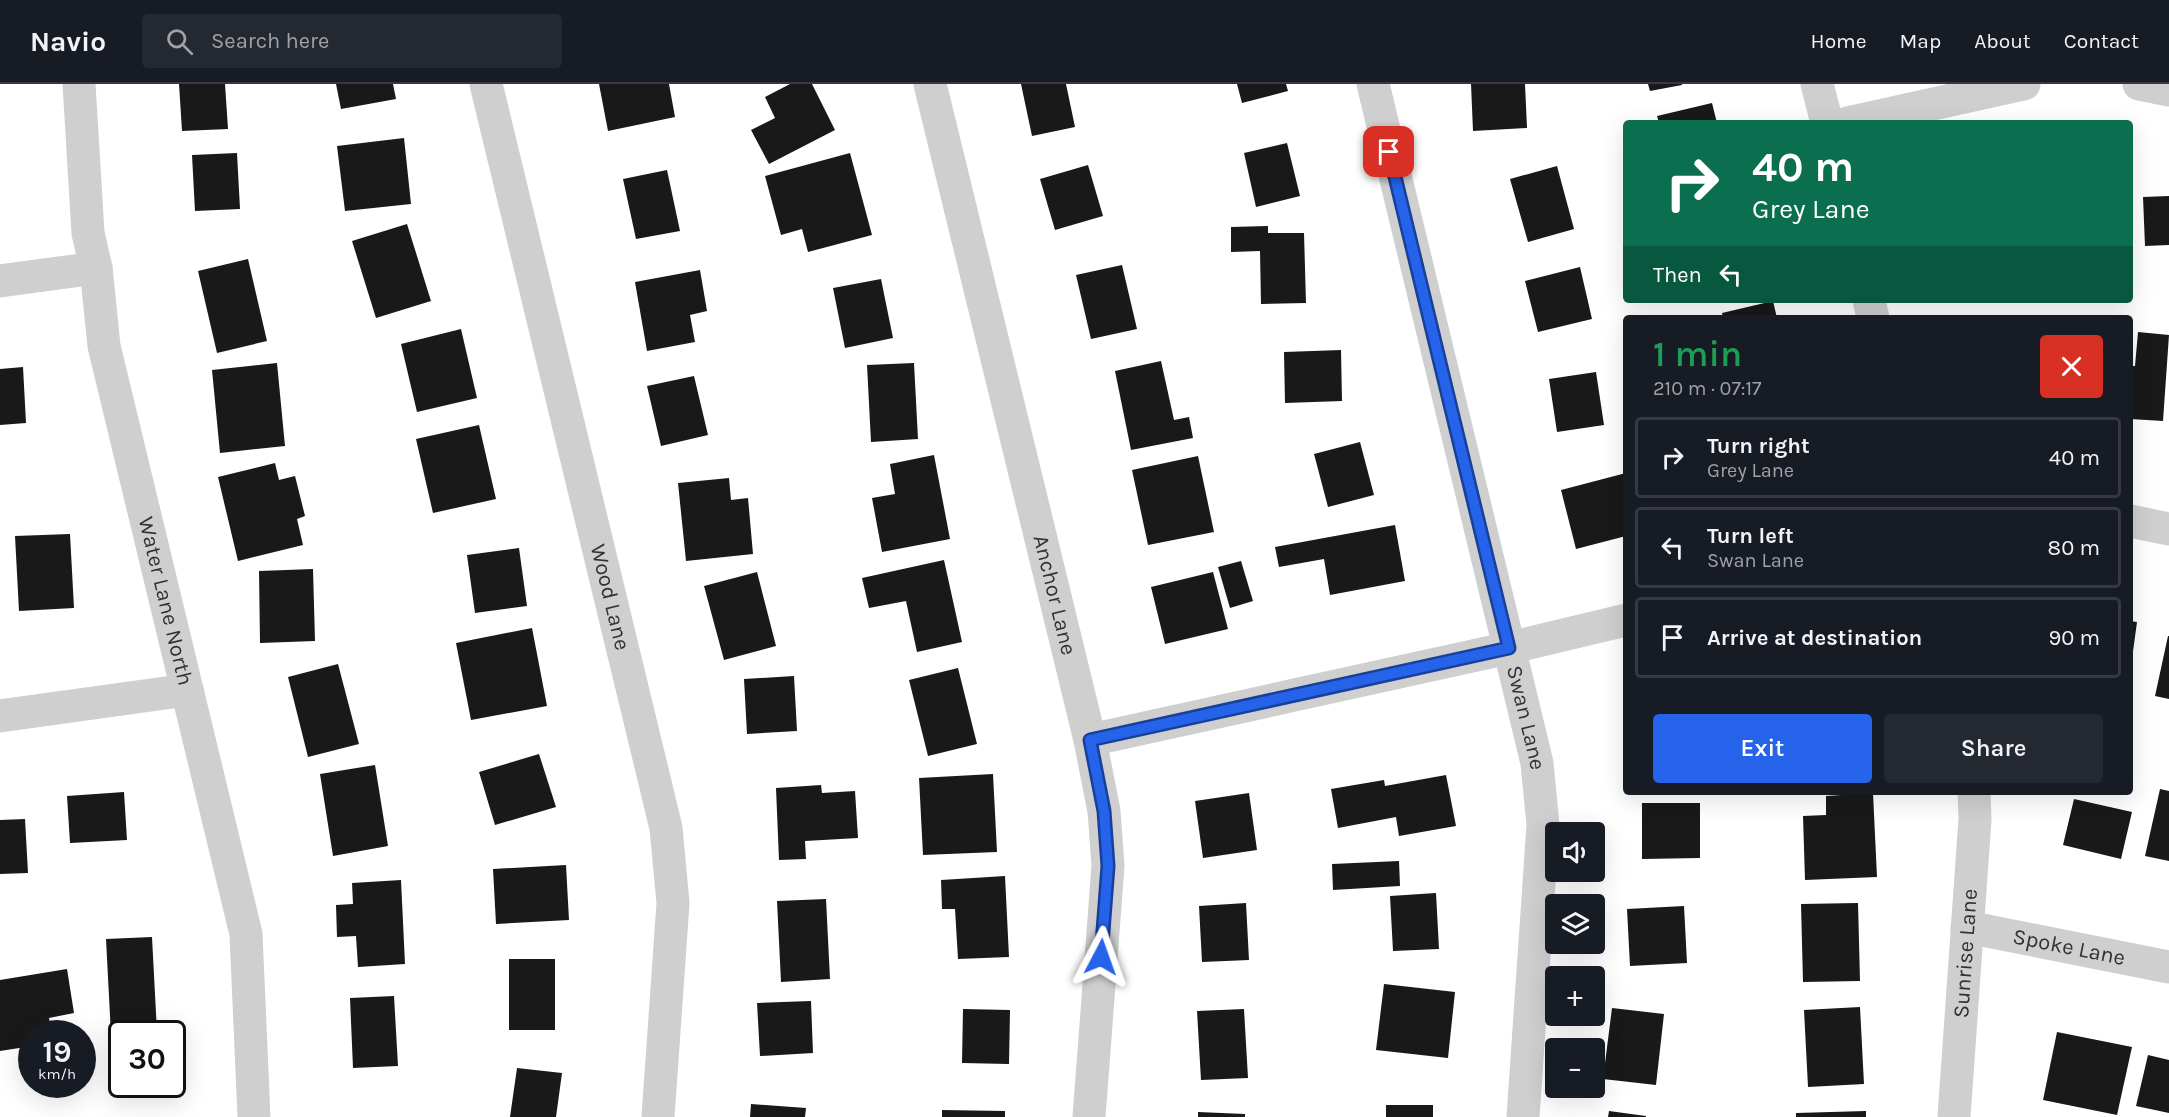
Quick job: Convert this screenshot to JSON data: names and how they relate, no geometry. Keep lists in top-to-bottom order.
{
  "streets": {
    "street": [
      "Wood Lane",
      "Anchor Lane",
      "Water Lane North",
      "Swan Lane",
      "Spoke Lane",
      "Sunrise Lane"
    ]
  },
  "crossings": [
    ["Spoke Lane", "Sunrise Lane"]
  ],
  "page": {
    "header": "Navio",
    "search": "Search here",
    "nav": [
      "Home",
      "Map",
      "About",
      "Contact"
    ],
    "turn": ["40 m", "Grey Lane"],
    "then": "Then",
    "heading": ["1 min", "210 m · 07:17"],
    "list": [
      {
        "name": "Turn right",
        "note": "Grey Lane",
        "value": "40 m"
      },
      {
        "name": "Turn left",
        "note": "Swan Lane",
        "value": "80 m"
      },
      {
        "name": "Arrive at destination",
        "value": "90 m"
      }
    ],
    "buttons": ["Exit", "Share"],
    "map_buttons": ["+", "−"],
    "speed": "19 km/h",
    "limit": "30"
  }
}
